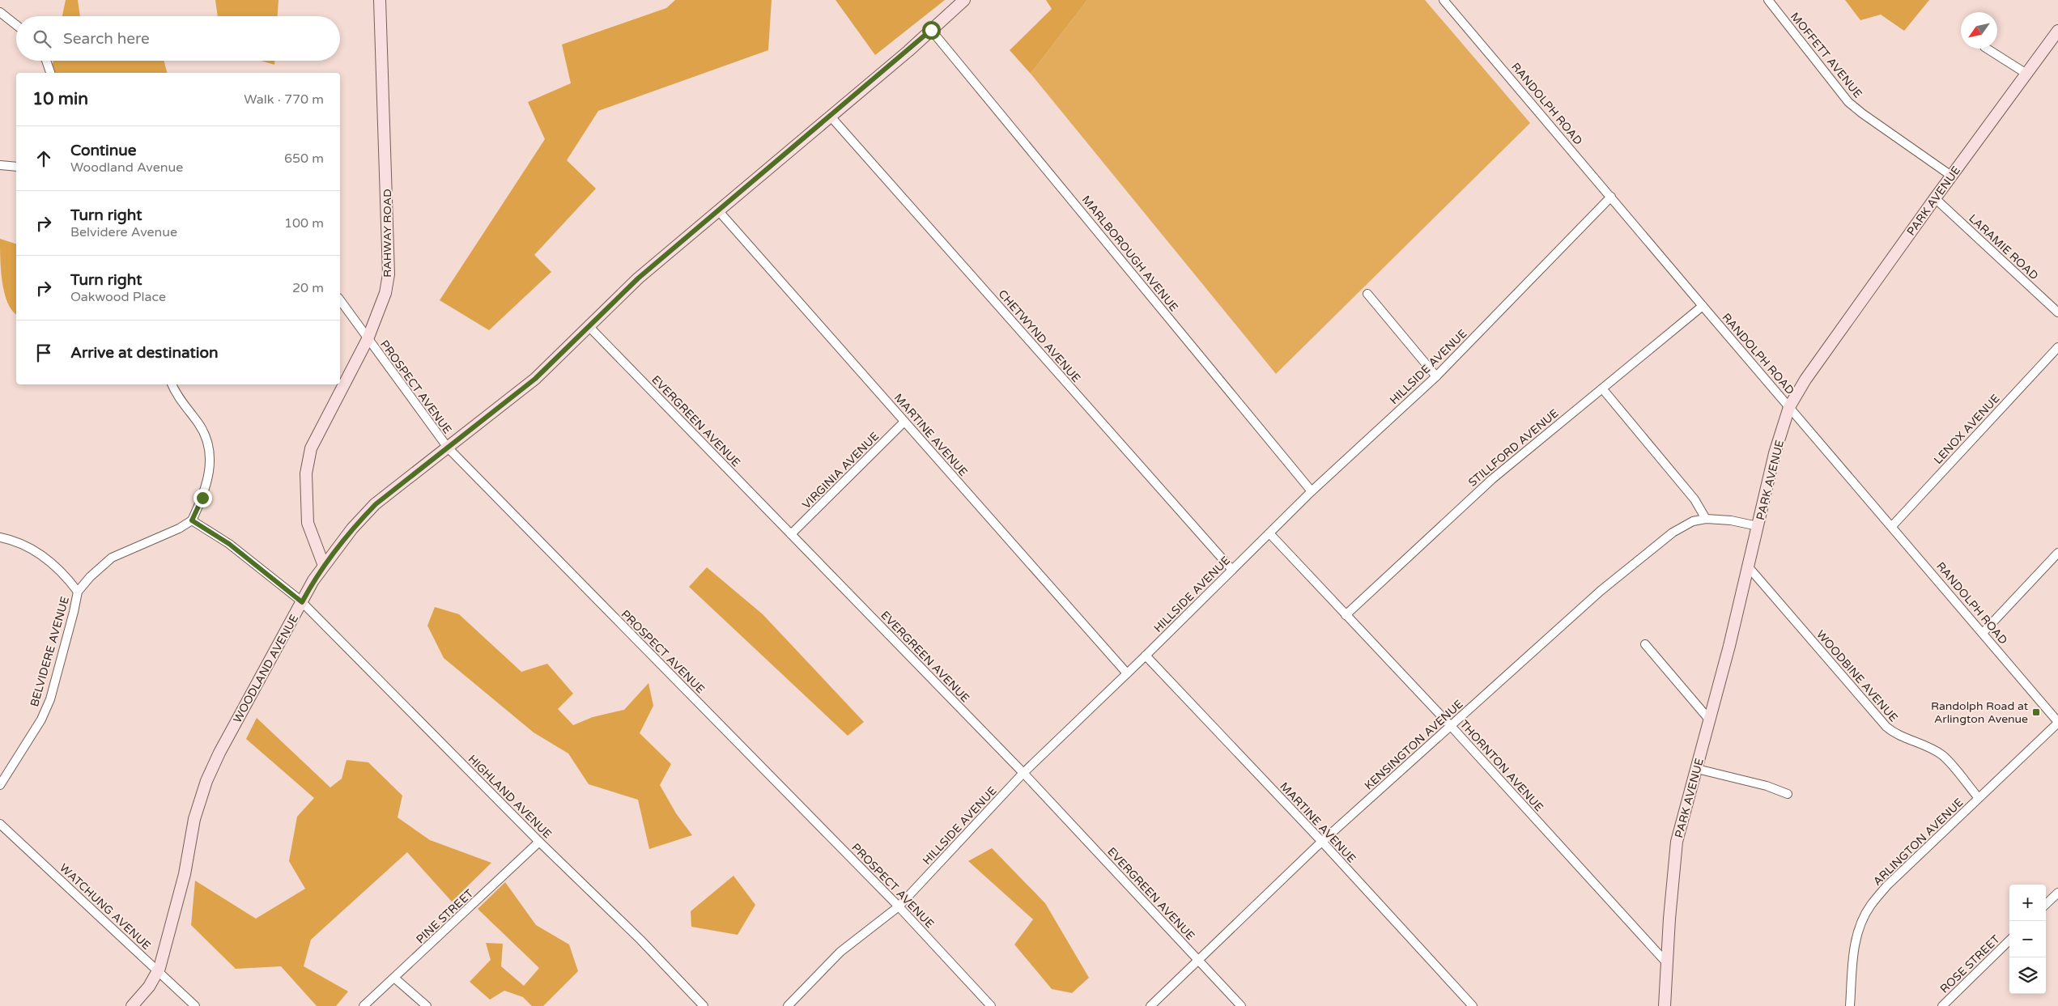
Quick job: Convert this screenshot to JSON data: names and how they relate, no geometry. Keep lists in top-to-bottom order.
{
  "streets": {
    "street": [
      "MOFFETT AVENUE",
      "RANDOLPH ROAD",
      "PARK AVENUE",
      "RAHWAY ROAD",
      "LARAMIE ROAD",
      "MARLBOROUGH AVENUE",
      "CHETWYND AVENUE",
      "HILLSIDE AVENUE",
      "PROSPECT AVENUE",
      "EVERGREEN AVENUE",
      "LENOX AVENUE",
      "MARTINE AVENUE",
      "STILLFORD AVENUE",
      "VIRGINIA AVENUE",
      "BELVIDERE AVENUE",
      "WOODLAND AVENUE",
      "WOODBINE AVENUE",
      "KENSINGTON AVENUE",
      "THORNTON AVENUE",
      "HIGHLAND AVENUE",
      "ARLINGTON AVENUE",
      "WATCHUNG AVENUE",
      "PINE STREET",
      "ROSE STREET"
    ]
  },
  "crossings": [
    ["MOFFETT AVENUE", "PARK AVENUE"],
    ["RANDOLPH ROAD", "PARK AVENUE"],
    ["RANDOLPH ROAD", "HILLSIDE AVENUE"],
    ["RANDOLPH ROAD", "LENOX AVENUE"],
    ["RANDOLPH ROAD", "STILLFORD AVENUE"],
    ["RANDOLPH ROAD", "ARLINGTON AVENUE"],
    ["PARK AVENUE", "LARAMIE ROAD"],
    ["PARK AVENUE", "WOODBINE AVENUE"],
    ["PARK AVENUE", "THORNTON AVENUE"],
    ["RAHWAY ROAD", "PROSPECT AVENUE"],
    ["RAHWAY ROAD", "WOODLAND AVENUE"],
    ["MARLBOROUGH AVENUE", "HILLSIDE AVENUE"],
    ["MARLBOROUGH AVENUE", "WOODLAND AVENUE"],
    ["CHETWYND AVENUE", "HILLSIDE AVENUE"],
    ["CHETWYND AVENUE", "WOODLAND AVENUE"],
    ["HILLSIDE AVENUE", "PROSPECT AVENUE"],
    ["HILLSIDE AVENUE", "EVERGREEN AVENUE"],
    ["HILLSIDE AVENUE", "MARTINE AVENUE"],
    ["HILLSIDE AVENUE", "THORNTON AVENUE"],
    ["PROSPECT AVENUE", "WOODLAND AVENUE"],
    ["EVERGREEN AVENUE", "VIRGINIA AVENUE"],
    ["EVERGREEN AVENUE", "WOODLAND AVENUE"],
    ["EVERGREEN AVENUE", "KENSINGTON AVENUE"],
    ["MARTINE AVENUE", "VIRGINIA AVENUE"],
    ["MARTINE AVENUE", "WOODLAND AVENUE"],
    ["MARTINE AVENUE", "KENSINGTON AVENUE"],
    ["STILLFORD AVENUE", "THORNTON AVENUE"],
    ["WOODLAND AVENUE", "HIGHLAND AVENUE"],
    ["WOODLAND AVENUE", "WATCHUNG AVENUE"],
    ["WOODBINE AVENUE", "ARLINGTON AVENUE"],
    ["KENSINGTON AVENUE", "THORNTON AVENUE"],
    ["HIGHLAND AVENUE", "PINE STREET"]
  ],
  "places": {
    "transit": ["Randolph Road at Arlington Avenue"]
  },
  "north": "bottom left",
  "page": {
    "search": "Search here",
    "heading": ["10 min", "Walk · 770 m"],
    "list": [
      ["Continue", "Woodland Avenue", "650 m"],
      ["Turn right", "Belvidere Avenue", "100 m"],
      ["Turn right", "Oakwood Place", "20 m"],
      "Arrive at destination"
    ],
    "map_buttons": ["+", "−"]
  }
}
